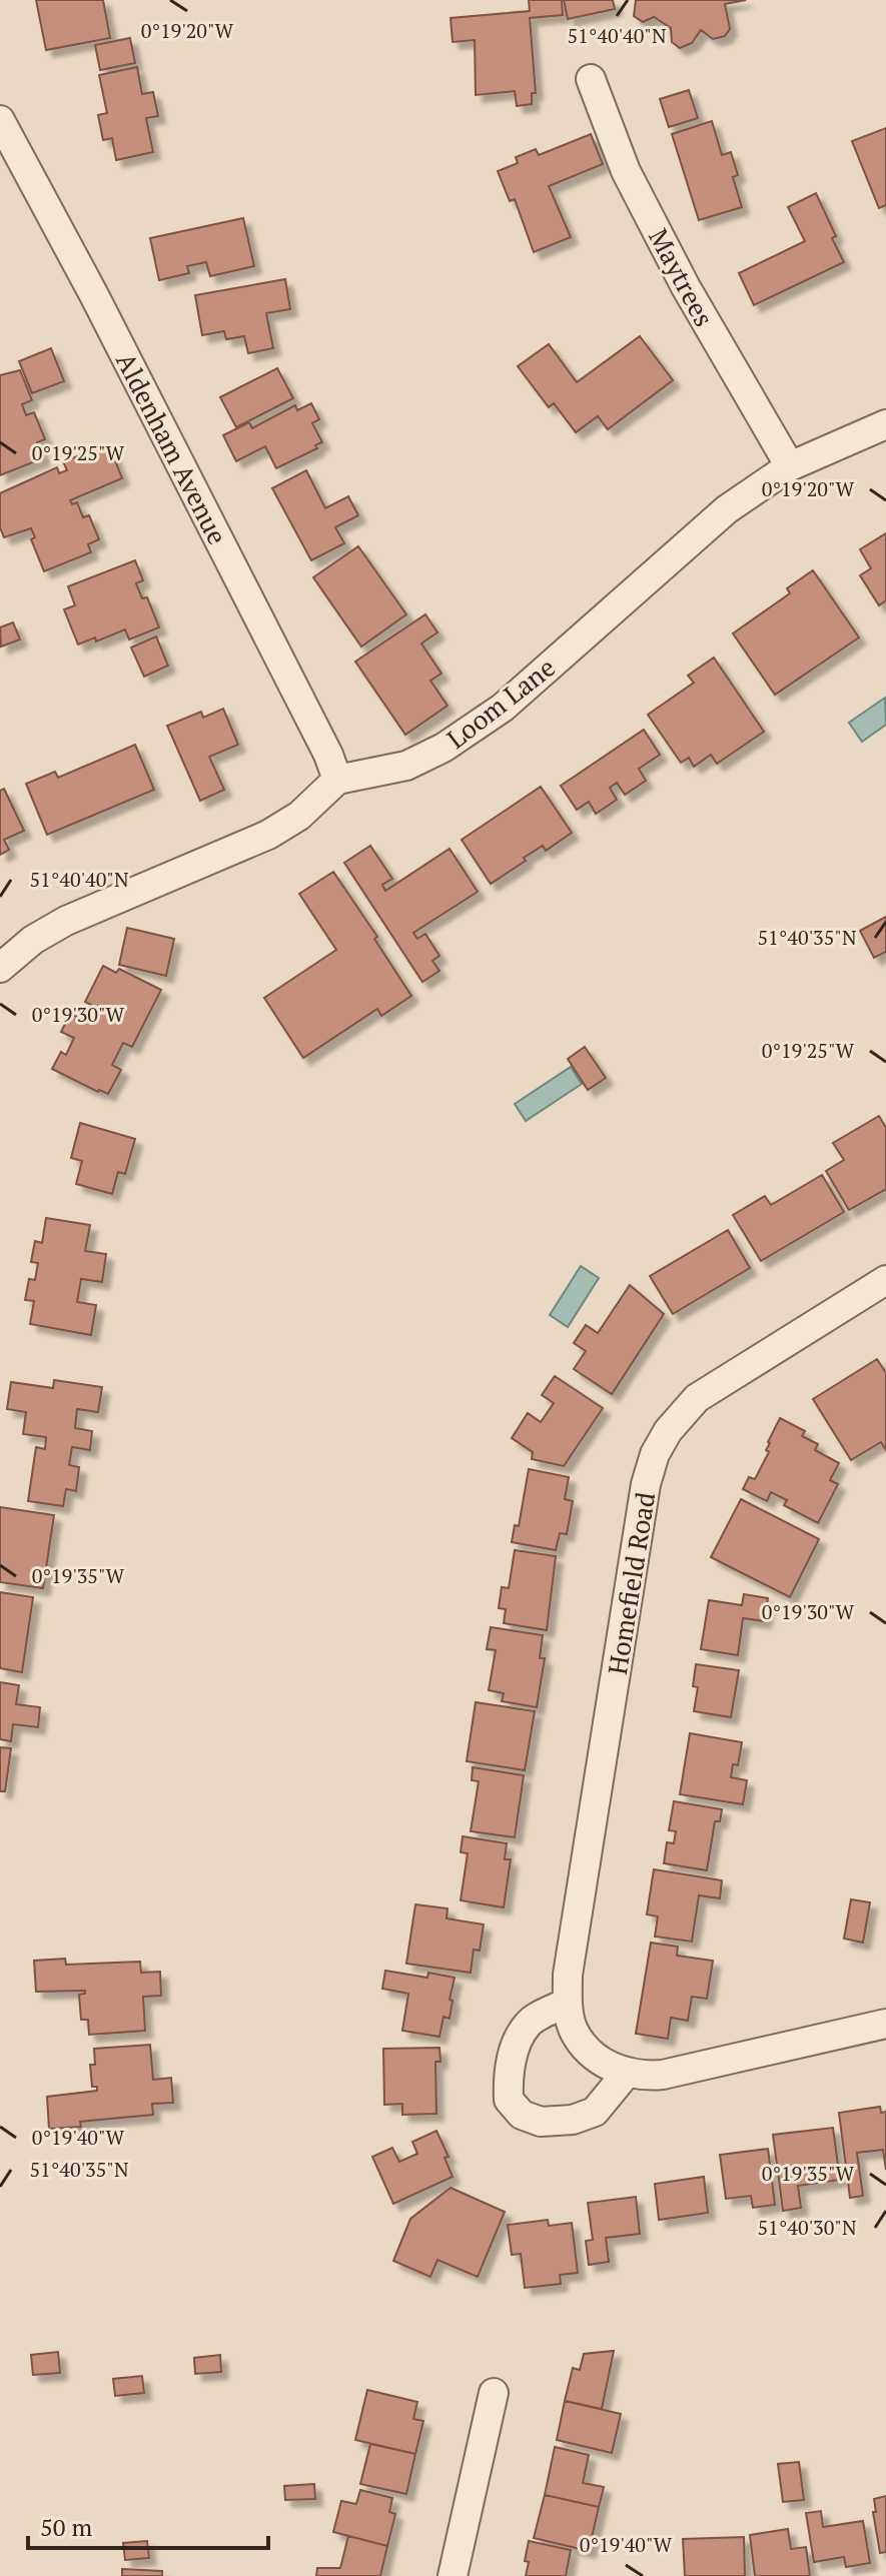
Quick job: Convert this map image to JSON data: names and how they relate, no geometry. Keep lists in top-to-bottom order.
{
  "streets": {
    "street": [
      "Maytrees",
      "Aldenham Avenue",
      "Loom Lane",
      "Homefield Road"
    ]
  },
  "crossings": [
    ["Maytrees", "Loom Lane"],
    ["Aldenham Avenue", "Loom Lane"]
  ],
  "scale_bar": "50 m",
  "coordinates": [
    "0°19'20\"W",
    "51°40'40\"N",
    "0°19'25\"W",
    "51°40'35\"N",
    "0°19'30\"W",
    "0°19'35\"W",
    "0°19'40\"W",
    "51°40'30\"N"
  ]
}
